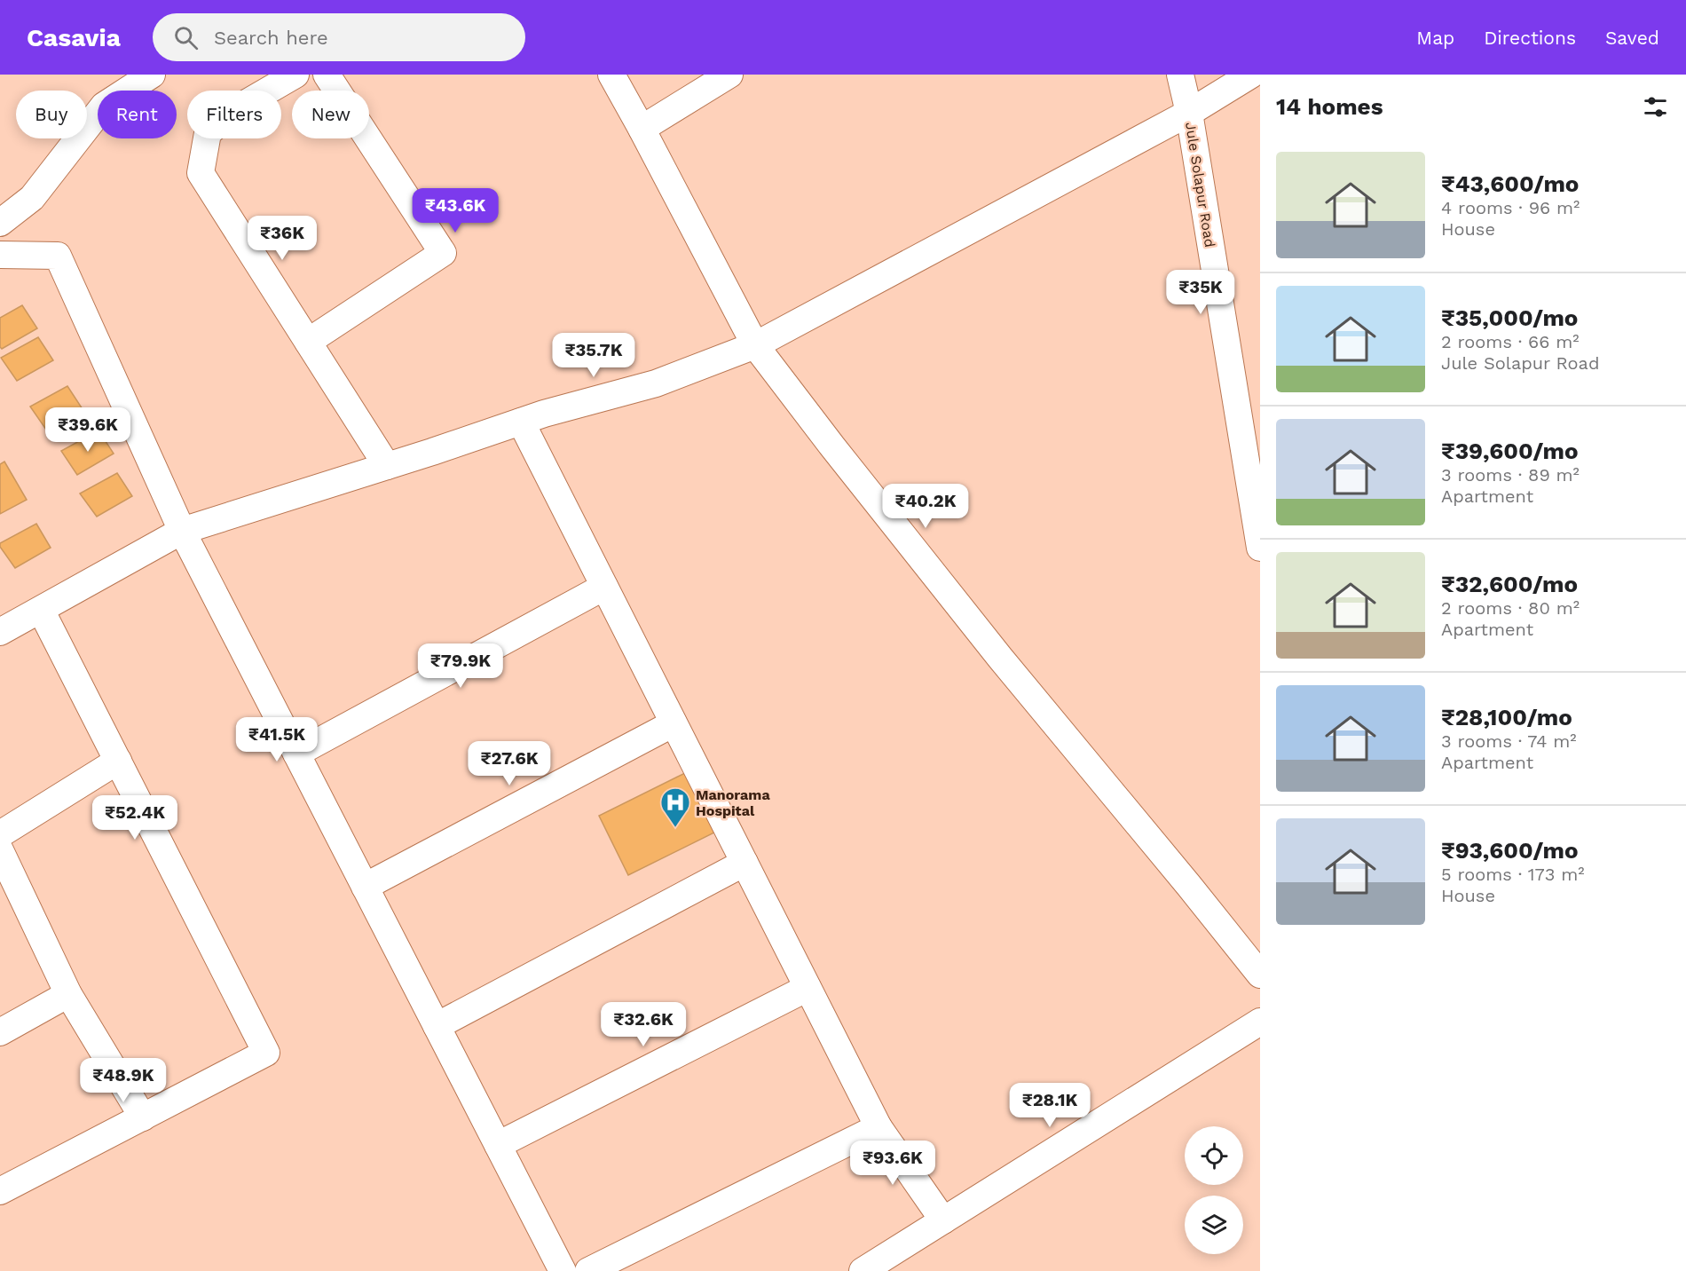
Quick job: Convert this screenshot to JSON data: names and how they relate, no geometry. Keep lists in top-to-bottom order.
{
  "streets": {
    "street": ["Jule Solapur Road"]
  },
  "places": {
    "hospital": ["Manorama Hospital"]
  },
  "page": {
    "header": "Casavia",
    "search": "Search here",
    "nav": ["Map", "Directions", "Saved"],
    "heading": "14 homes",
    "chip": [
      "Buy",
      "Rent",
      "Filters",
      "New"
    ],
    "list": [
      {
        "name": "₹43,600/mo",
        "note": "4 rooms · 96 m² · House"
      },
      {
        "name": "₹35,000/mo",
        "note": "2 rooms · 66 m² · Jule Solapur Road"
      },
      {
        "name": "₹39,600/mo",
        "note": "3 rooms · 89 m² · Apartment"
      },
      {
        "name": "₹32,600/mo",
        "note": "2 rooms · 80 m² · Apartment"
      },
      {
        "name": "₹28,100/mo",
        "note": "3 rooms · 74 m² · Apartment"
      },
      {
        "name": "₹93,600/mo",
        "note": "5 rooms · 173 m² · House"
      }
    ],
    "price": [
      "₹43.6K",
      "₹36K",
      "₹35K",
      "₹35.7K",
      "₹39.6K",
      "₹40.2K",
      "₹79.9K",
      "₹41.5K",
      "₹27.6K",
      "₹52.4K",
      "₹32.6K",
      "₹48.9K",
      "₹28.1K",
      "₹93.6K"
    ]
  }
}
